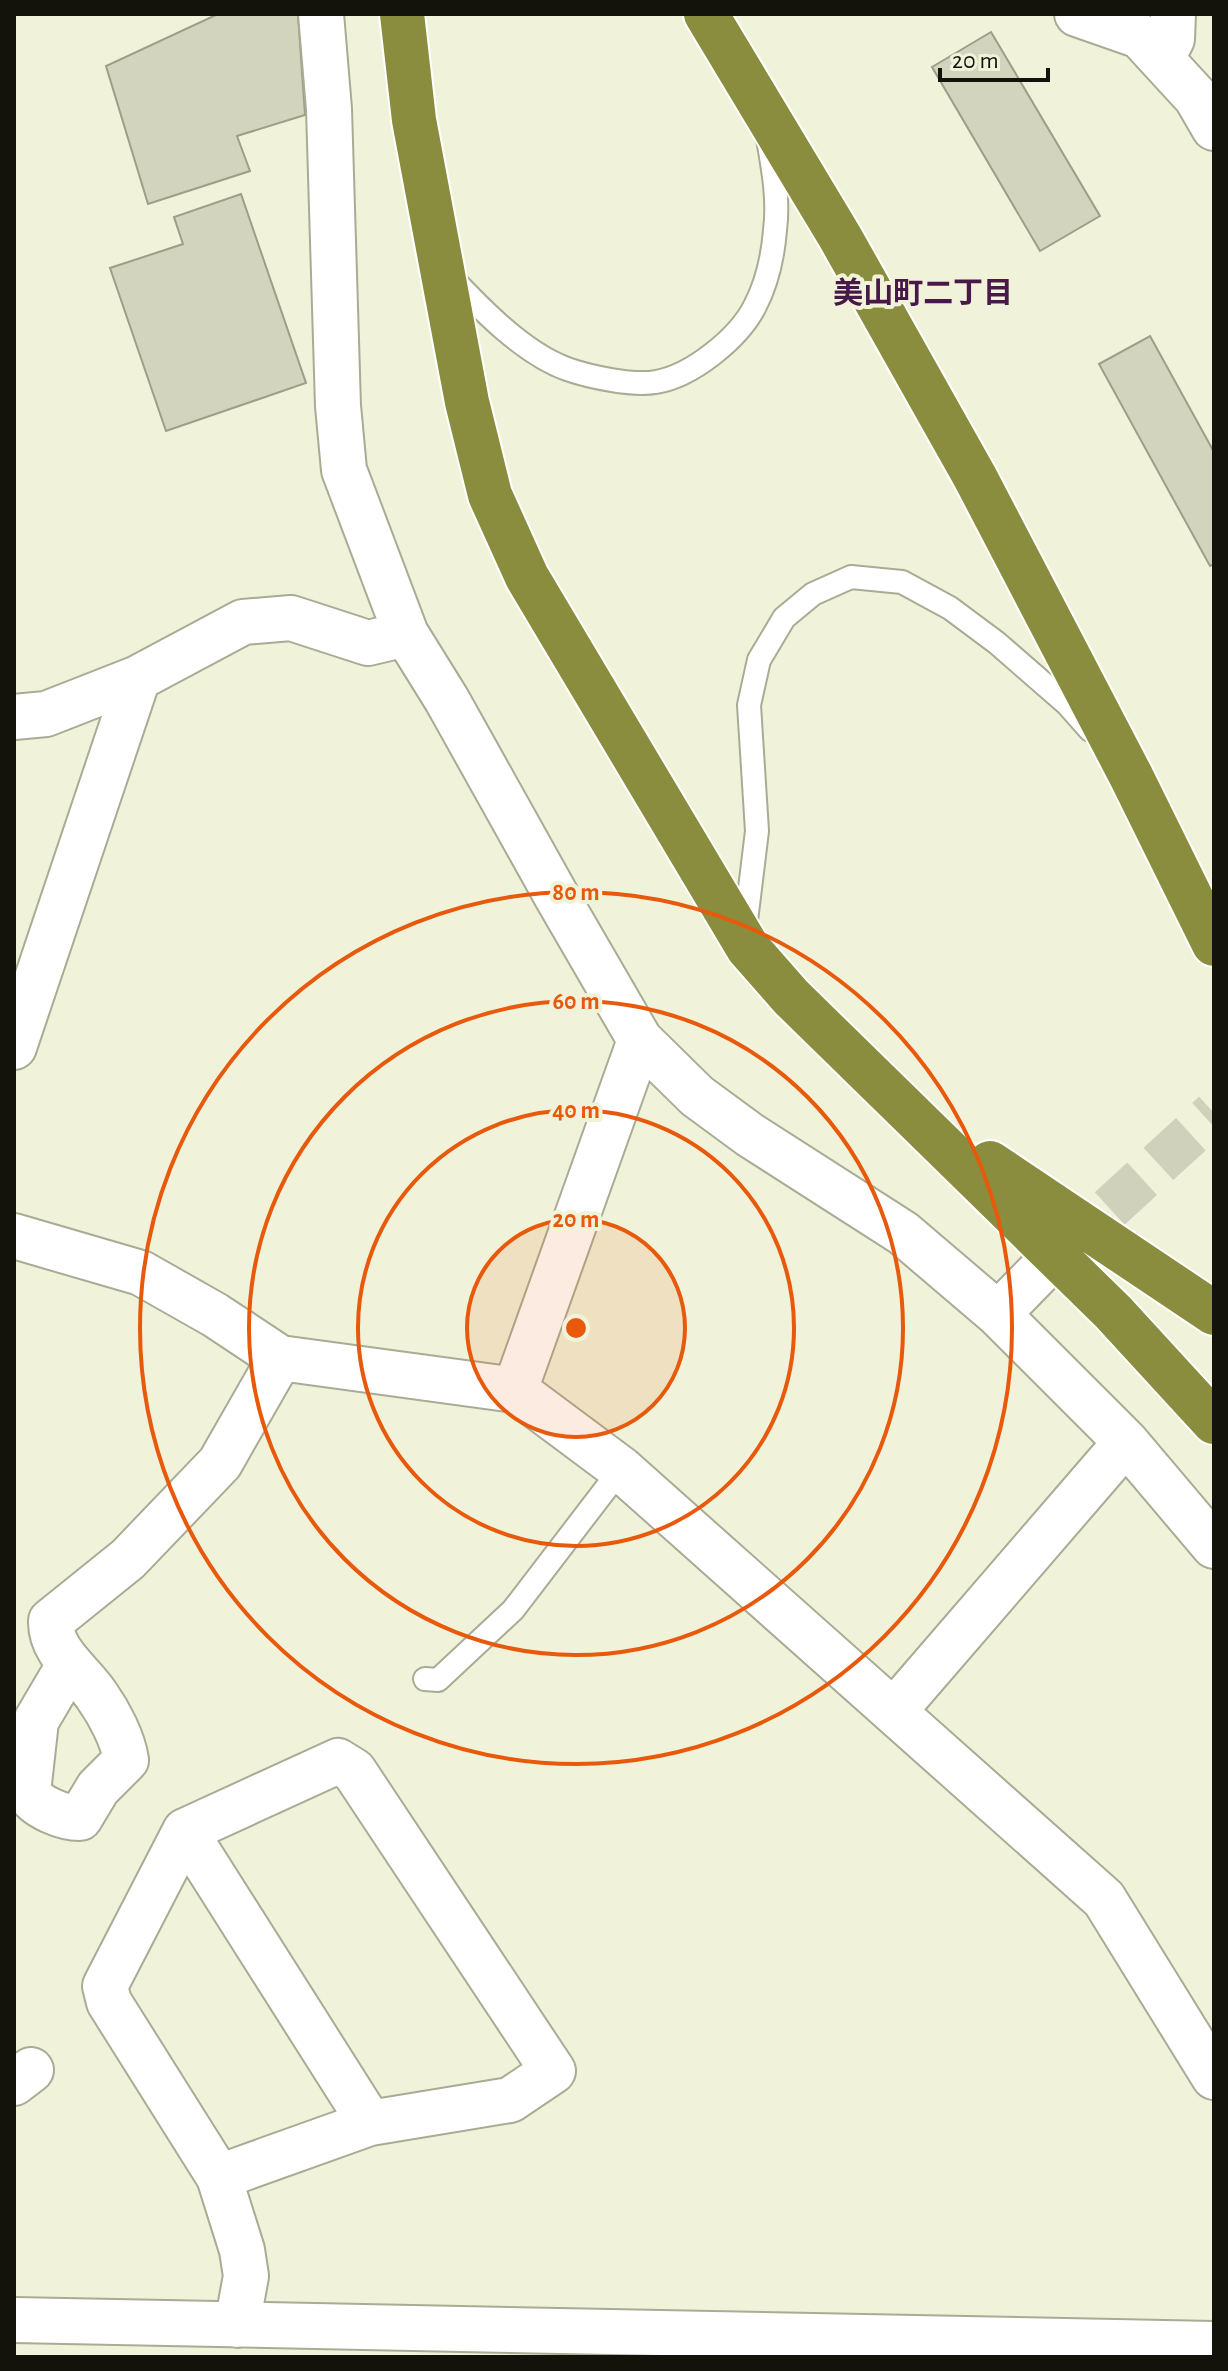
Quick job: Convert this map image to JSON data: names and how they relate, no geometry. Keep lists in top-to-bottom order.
{
  "districts": ["美山町二丁目"],
  "scale_bar": "20 m",
  "rings": [
    "80 m",
    "60 m",
    "40 m",
    "20 m"
  ]
}
